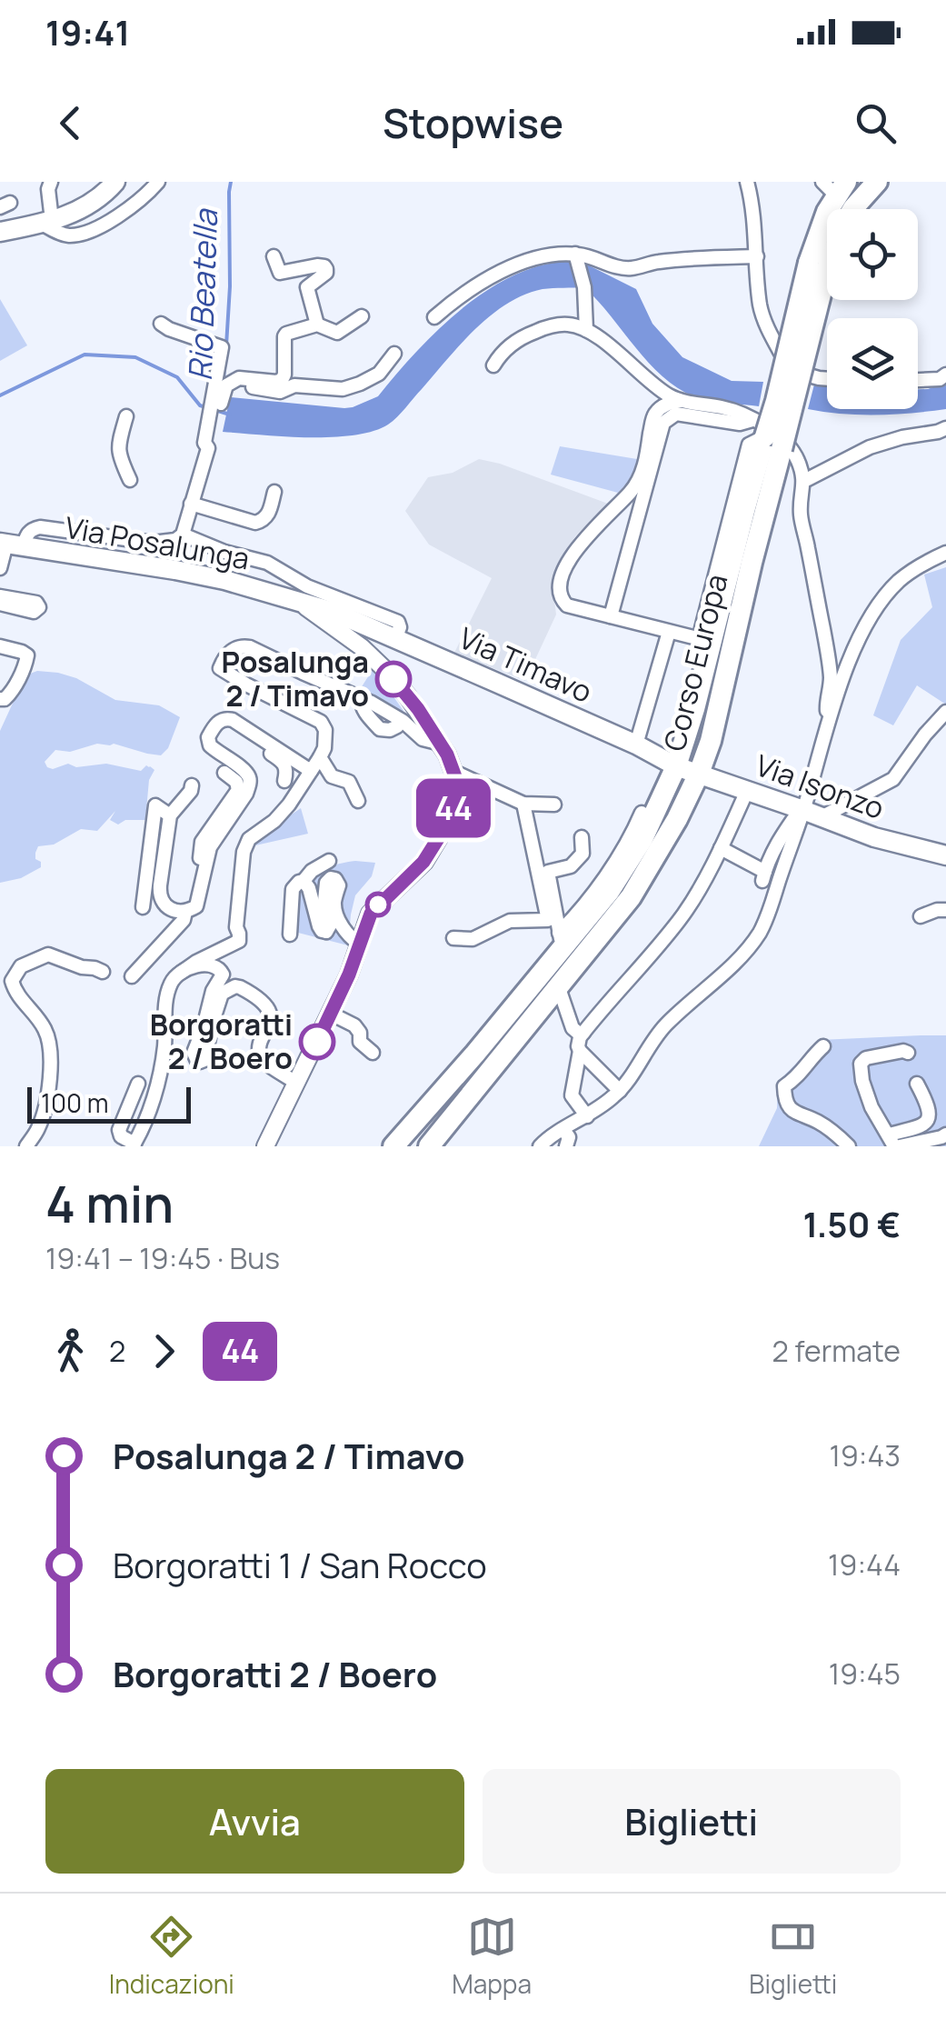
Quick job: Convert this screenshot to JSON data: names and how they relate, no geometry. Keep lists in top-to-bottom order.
{
  "streets": {
    "main road": [
      "Via Posalunga",
      "Corso Europa",
      "Via Timavo",
      "Via Isonzo"
    ]
  },
  "crossings": [
    ["Via Posalunga", "Via Timavo"],
    ["Corso Europa", "Via Timavo"],
    ["Corso Europa", "Via Isonzo"],
    ["Via Timavo", "Via Isonzo"]
  ],
  "water": ["Rio Beatella"],
  "places": ["Posalunga 2 / Timavo", "Borgoratti 2 / Boero"],
  "lines": ["bus line 44"],
  "scale_bar": "100 m",
  "page": {
    "status": "19:41",
    "header": "Stopwise",
    "on_map": "44",
    "scale": "100 m",
    "heading": ["4 min", "19:41 – 19:45 · Bus", "1.50 €"],
    "legs": ["2", "44", "2 fermate"],
    "list": [
      {
        "name": "Posalunga 2 / Timavo",
        "value": "19:43"
      },
      {
        "name": "Borgoratti 1 / San Rocco",
        "value": "19:44"
      },
      {
        "name": "Borgoratti 2 / Boero",
        "value": "19:45"
      }
    ],
    "buttons": ["Avvia", "Biglietti"],
    "tabs": ["Indicazioni", "Mappa", "Biglietti"]
  }
}
